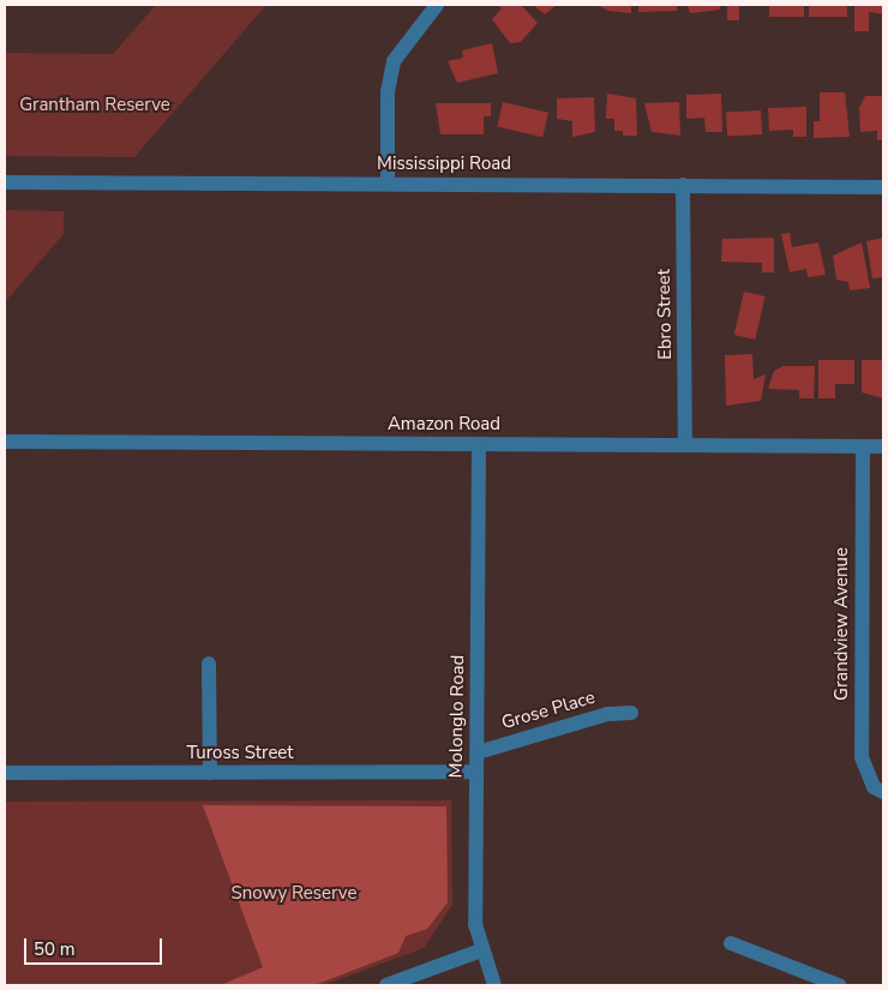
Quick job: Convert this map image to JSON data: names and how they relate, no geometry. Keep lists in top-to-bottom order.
{
  "streets": {
    "street": [
      "Mississippi Road",
      "Ebro Street",
      "Amazon Road",
      "Grandview Avenue",
      "Grose Place",
      "Molonglo Road",
      "Tuross Street"
    ]
  },
  "crossings": [
    ["Mississippi Road", "Ebro Street"],
    ["Ebro Street", "Amazon Road"],
    ["Amazon Road", "Grandview Avenue"],
    ["Amazon Road", "Molonglo Road"],
    ["Grose Place", "Molonglo Road"],
    ["Molonglo Road", "Tuross Street"]
  ],
  "parks": ["Grantham Reserve", "Snowy Reserve"],
  "scale_bar": "50 m"
}
